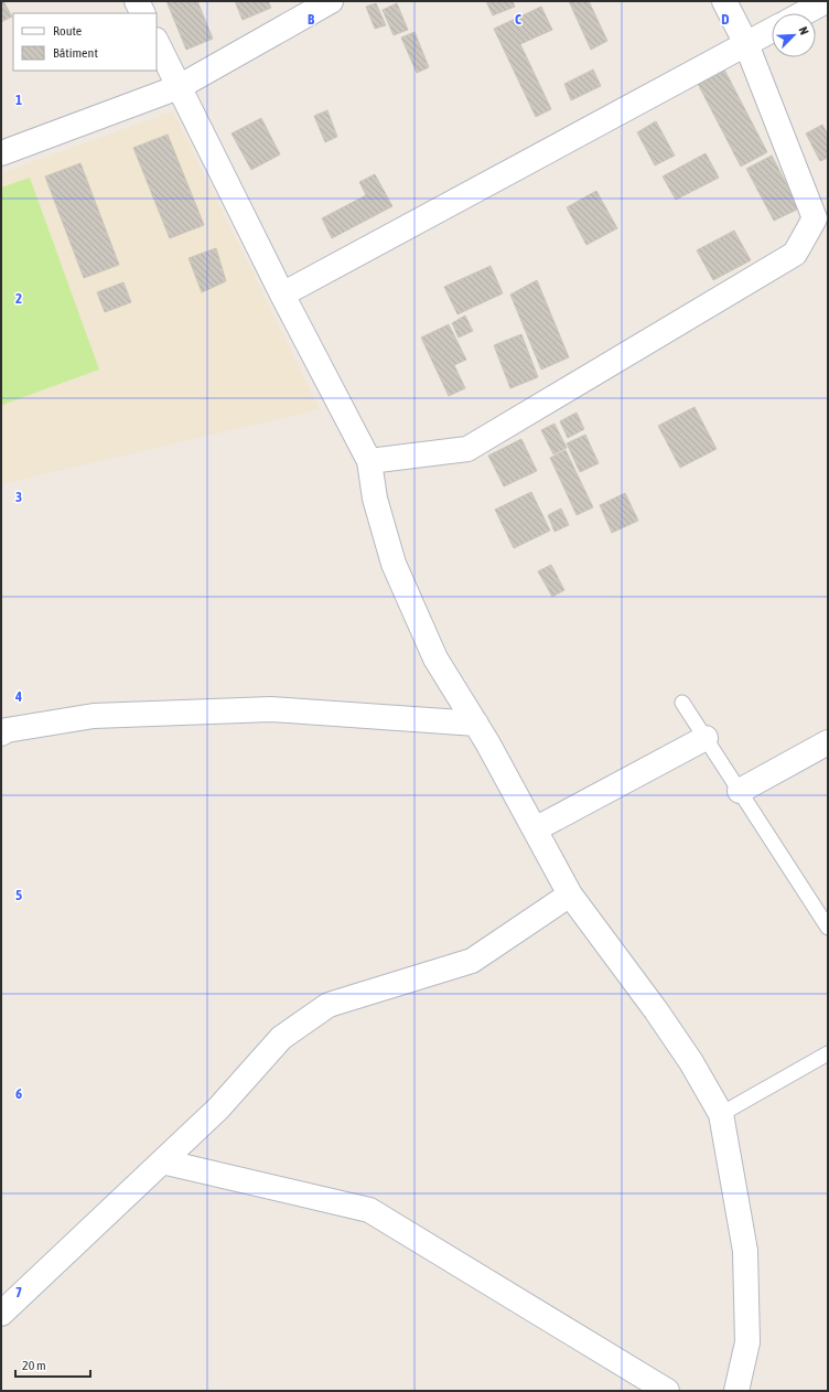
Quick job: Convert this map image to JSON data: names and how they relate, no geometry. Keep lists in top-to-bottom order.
{
  "legend": ["Route", "Bâtiment"],
  "scale_bar": "20 m",
  "north": "top right",
  "grid": {
    "columns": ["B", "C", "D"],
    "rows": [
      "1",
      "2",
      "3",
      "4",
      "5",
      "6",
      "7"
    ]
  }
}
